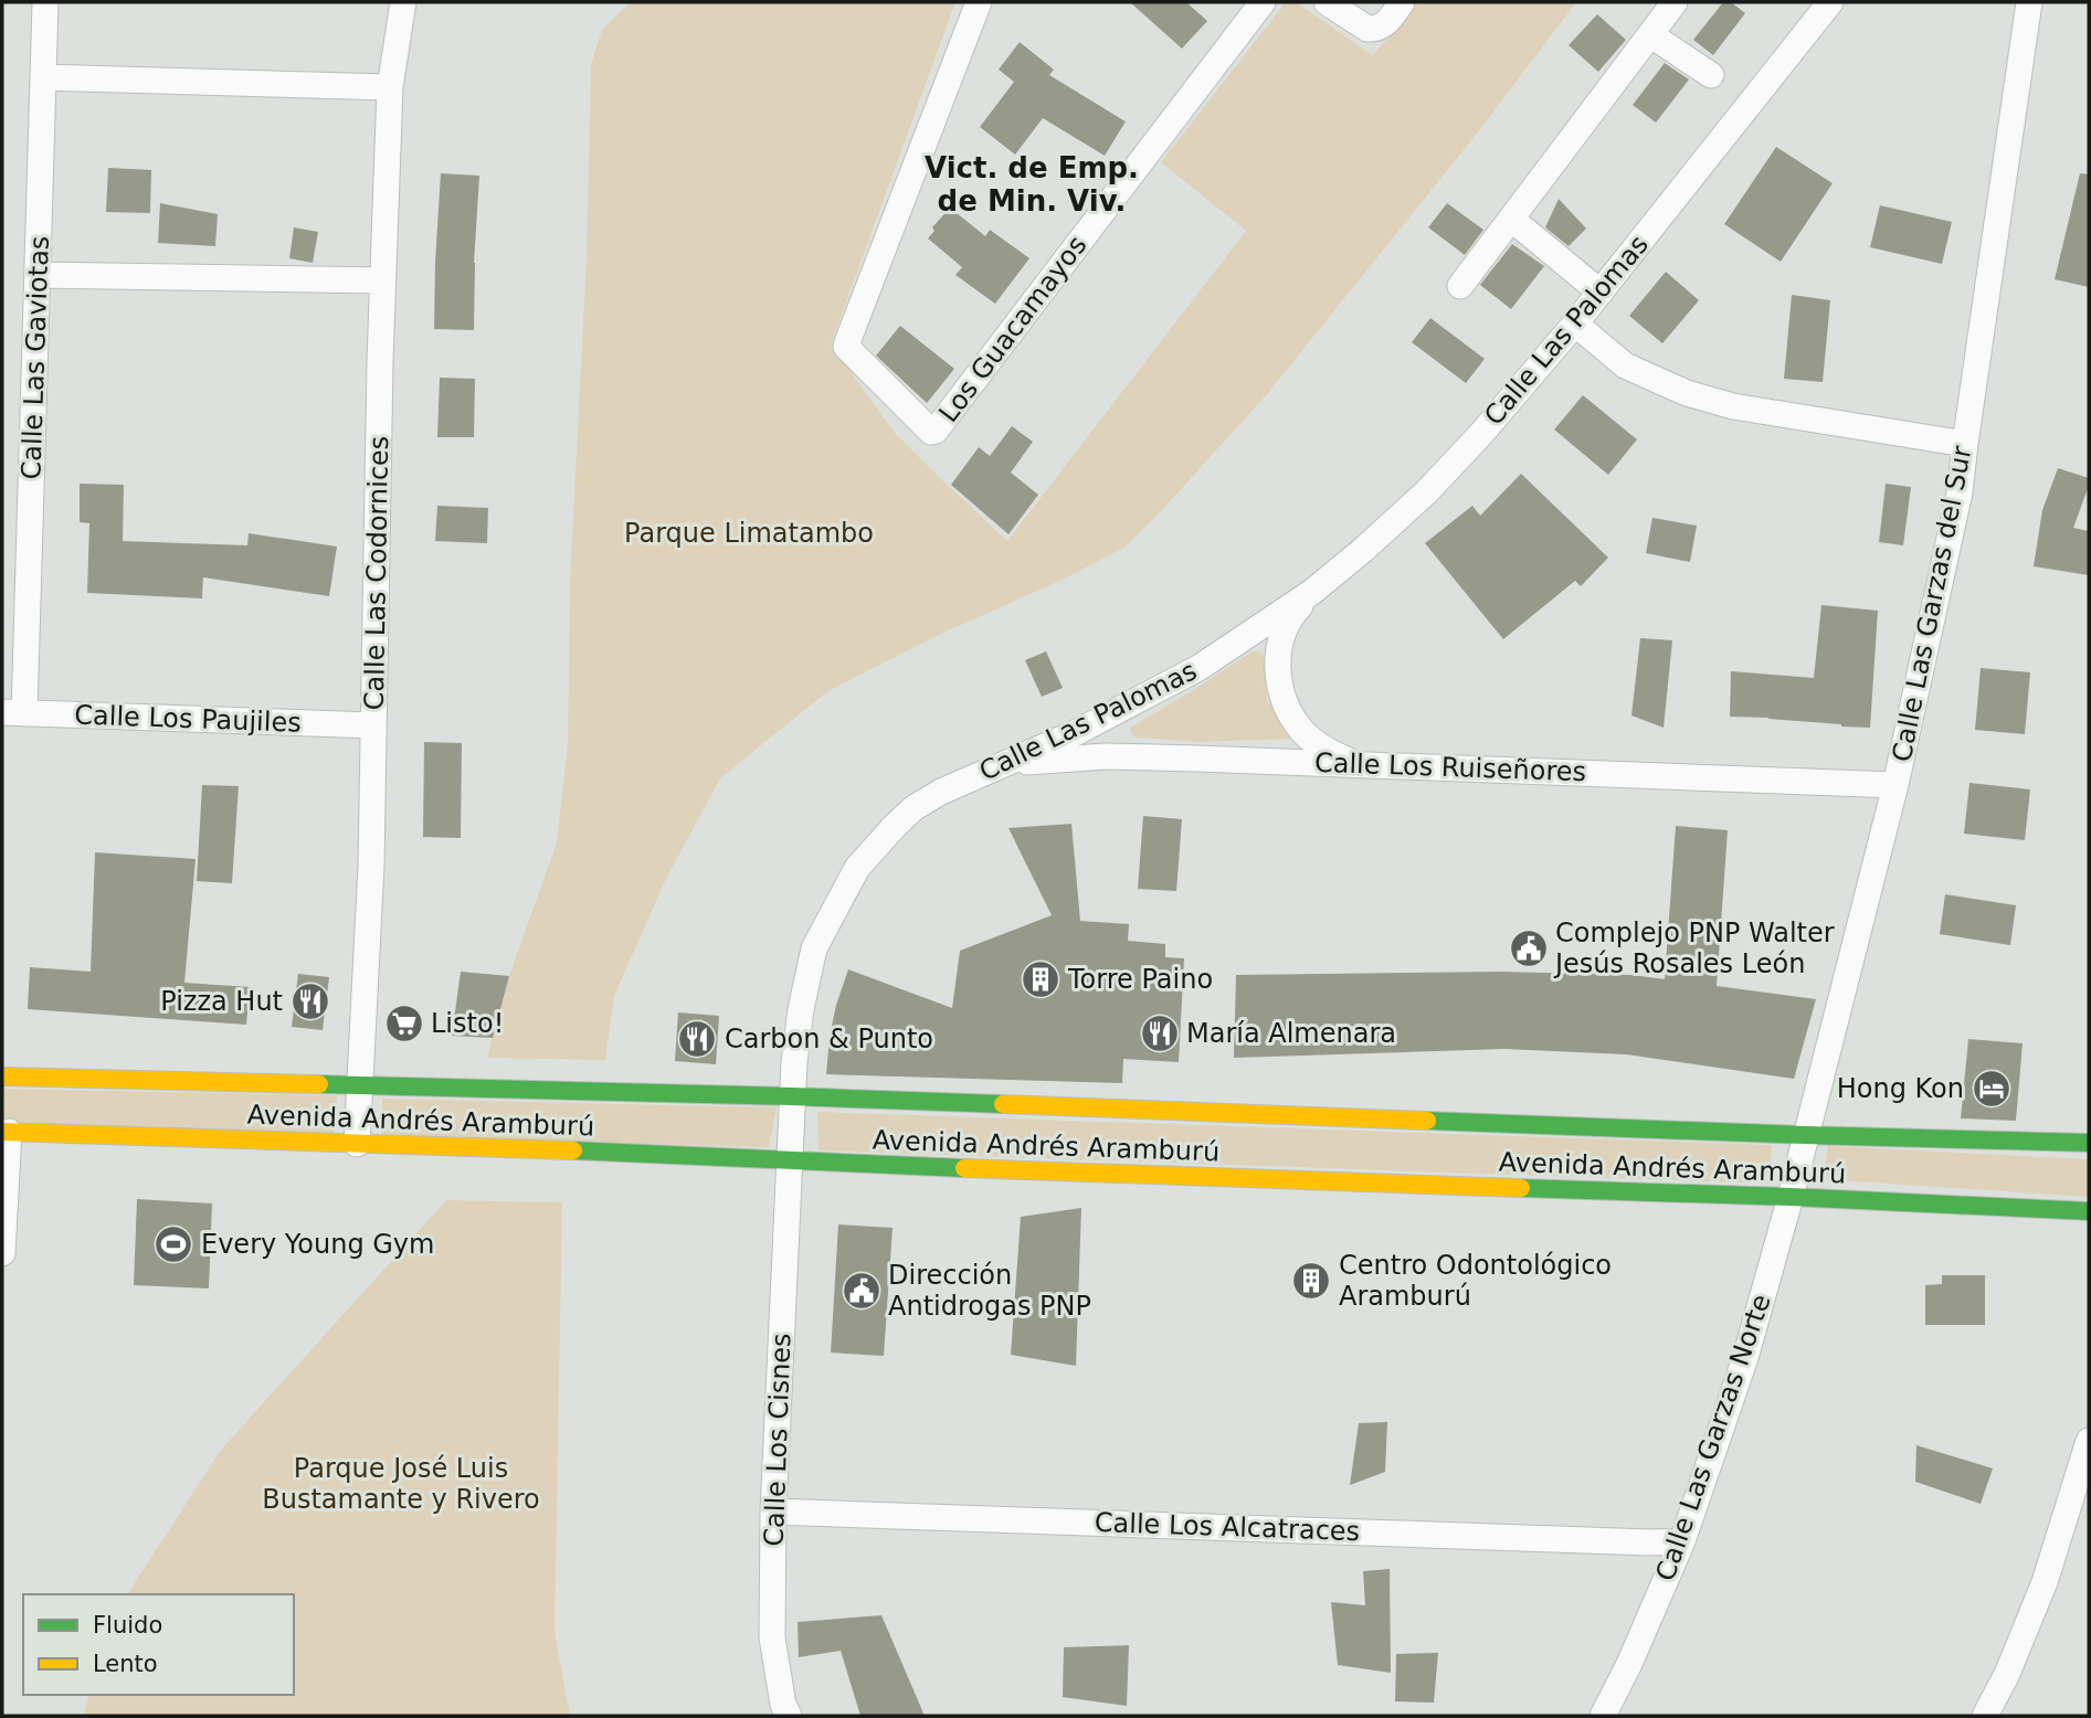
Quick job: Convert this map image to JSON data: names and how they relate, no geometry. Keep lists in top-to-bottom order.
{
  "streets": {
    "main road": ["Avenida Andrés Aramburú"],
    "street": [
      "Los Guacamayos",
      "Calle Las Palomas",
      "Calle Las Gaviotas",
      "Calle Las Codornices",
      "Calle Las Garzas del Sur",
      "Calle Los Paujiles",
      "Calle Los Ruiseñores",
      "Calle Las Garzas Norte",
      "Calle Los Cisnes",
      "Calle Los Alcatraces"
    ]
  },
  "crossings": [
    ["Calle Las Palomas", "Calle Los Ruiseñores"],
    ["Calle Las Palomas", "Avenida Andrés Aramburú"],
    ["Calle Las Palomas", "Calle Los Cisnes"],
    ["Calle Las Gaviotas", "Calle Los Paujiles"],
    ["Calle Las Codornices", "Calle Los Paujiles"],
    ["Calle Las Codornices", "Avenida Andrés Aramburú"],
    ["Calle Las Garzas del Sur", "Calle Los Ruiseñores"],
    ["Calle Las Garzas del Sur", "Avenida Andrés Aramburú"],
    ["Calle Las Garzas del Sur", "Calle Las Garzas Norte"],
    ["Avenida Andrés Aramburú", "Calle Las Garzas Norte"],
    ["Avenida Andrés Aramburú", "Calle Los Cisnes"],
    ["Calle Las Garzas Norte", "Calle Los Alcatraces"],
    ["Calle Los Cisnes", "Calle Los Alcatraces"]
  ],
  "districts": ["Vict. de Emp. de Min. Viv."],
  "parks": ["Parque Limatambo", "Parque José Luis Bustamante y Rivero"],
  "places": {
    "public building": ["Complejo PNP Walter Jesús Rosales León", "Dirección Antidrogas PNP"],
    "building": ["Torre Paino", "Centro Odontológico Aramburú"],
    "restaurant": ["Pizza Hut", "María Almenara", "Carbon & Punto"],
    "supermarket": ["Listo!"],
    "hotel": ["Hong Kon"],
    "sports": ["Every Young Gym"]
  },
  "legend": ["Fluido", "Lento"]
}
